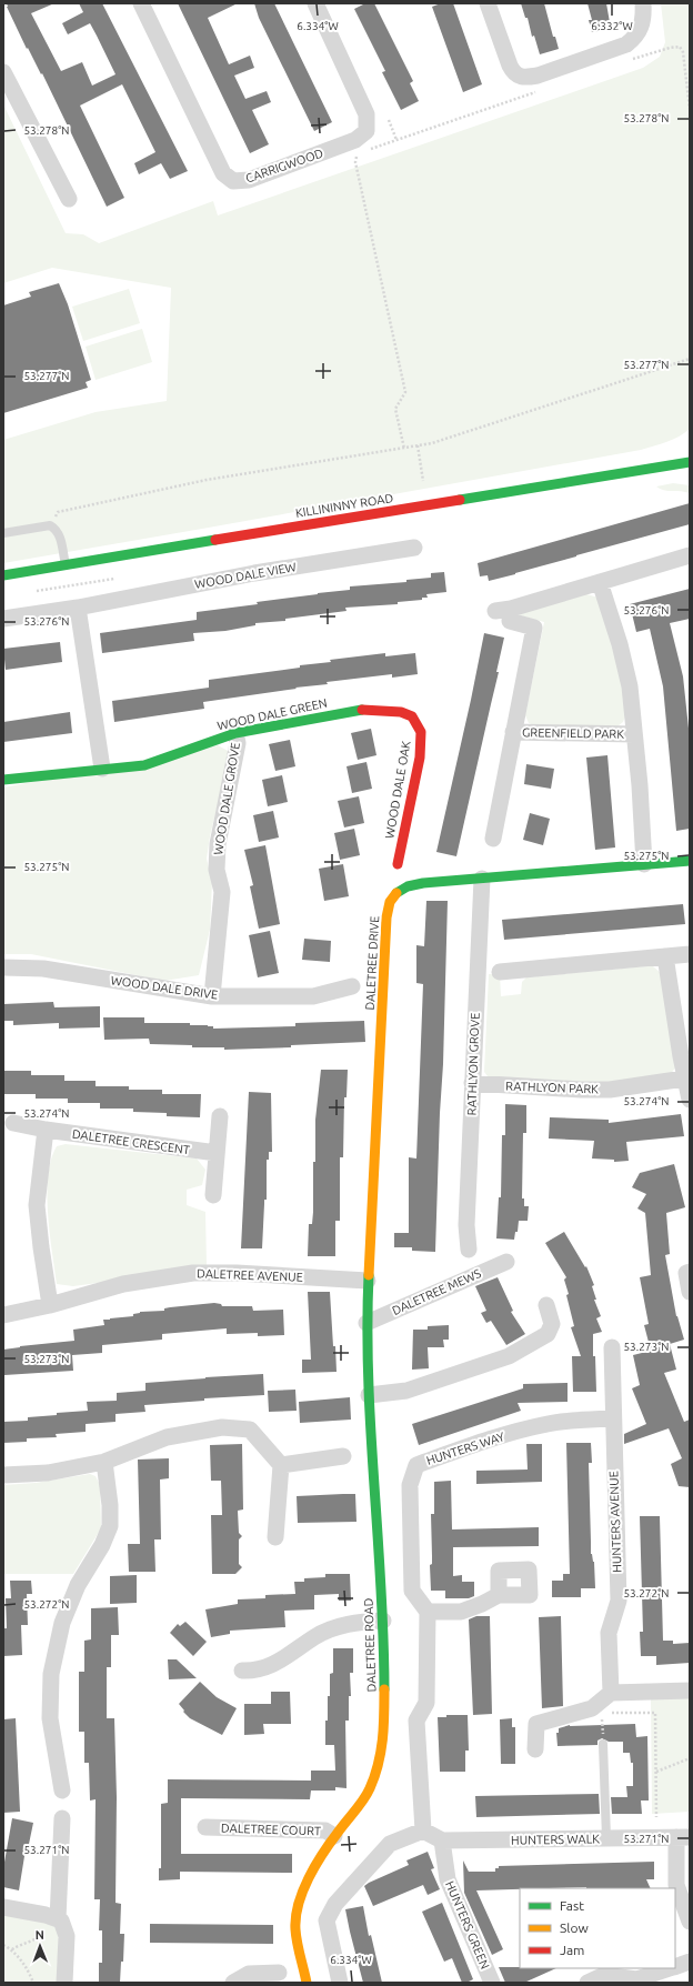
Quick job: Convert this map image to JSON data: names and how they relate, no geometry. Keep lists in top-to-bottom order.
{
  "streets": {
    "street": [
      "CARRIGWOOD",
      "KILLININNY ROAD",
      "WOOD DALE VIEW",
      "WOOD DALE GREEN",
      "GREENFIELD PARK",
      "WOOD DALE OAK",
      "WOOD DALE GROVE",
      "DALETREE DRIVE",
      "WOOD DALE DRIVE",
      "RATHLYON GROVE",
      "RATHLYON PARK",
      "DALETREE CRESCENT",
      "DALETREE AVENUE",
      "DALETREE MEWS",
      "HUNTERS WAY",
      "HUNTERS AVENUE",
      "DALETREE ROAD",
      "DALETREE COURT",
      "HUNTERS WALK",
      "HUNTERS GREEN"
    ]
  },
  "crossings": [
    ["WOOD DALE GREEN", "WOOD DALE OAK"],
    ["WOOD DALE GREEN", "WOOD DALE GROVE"],
    ["GREENFIELD PARK", "DALETREE DRIVE"],
    ["WOOD DALE GROVE", "WOOD DALE DRIVE"],
    ["DALETREE DRIVE", "RATHLYON GROVE"],
    ["DALETREE DRIVE", "DALETREE AVENUE"],
    ["DALETREE DRIVE", "DALETREE ROAD"],
    ["RATHLYON GROVE", "RATHLYON PARK"],
    ["DALETREE AVENUE", "DALETREE ROAD"],
    ["DALETREE MEWS", "DALETREE ROAD"],
    ["HUNTERS WAY", "HUNTERS AVENUE"],
    ["DALETREE ROAD", "DALETREE COURT"],
    ["HUNTERS WALK", "HUNTERS GREEN"]
  ],
  "legend": ["Fast", "Slow", "Jam"],
  "north": "top",
  "coordinates": [
    "6.334°W",
    "6.332°W",
    "53.278°N",
    "53.277°N",
    "53.276°N",
    "53.275°N",
    "53.274°N",
    "53.273°N",
    "53.272°N",
    "53.271°N"
  ]
}
